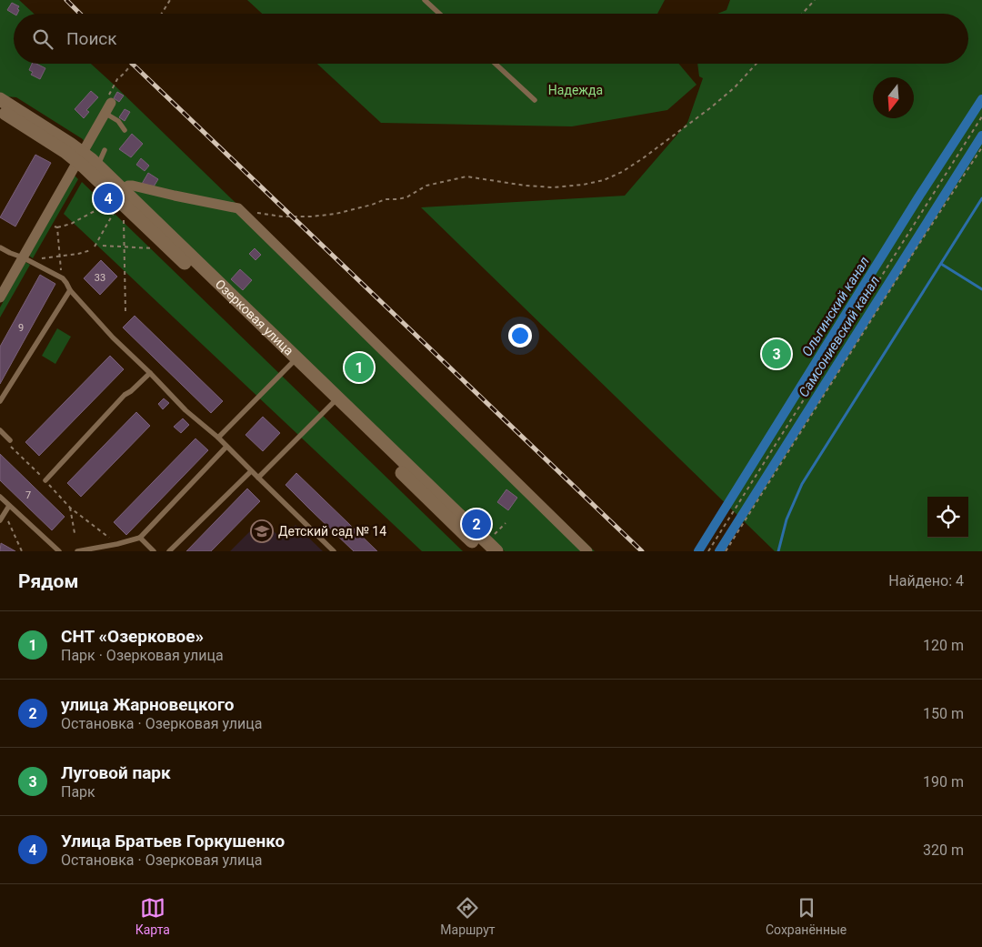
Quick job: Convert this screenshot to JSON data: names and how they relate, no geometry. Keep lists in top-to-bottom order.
{
  "streets": {
    "street": ["Озерковая улица"]
  },
  "water": ["Ольгинский канал", "Самсониевский канал"],
  "parks": ["Надежда"],
  "places": {
    "school or university": ["Детский сад № 14"]
  },
  "house_numbers": ["33", "9", "7"],
  "north": "bottom",
  "page": {
    "search": "Поиск",
    "pins": [
      "4",
      "3",
      "1",
      "2"
    ],
    "heading": ["Рядом", "Найдено: 4"],
    "list": [
      {
        "mark": "1",
        "name": "СНТ «Озерковое»",
        "note": "Парк · Озерковая улица",
        "value": "120 m"
      },
      {
        "mark": "2",
        "name": "улица Жарновецкого",
        "note": "Остановка · Озерковая улица",
        "value": "150 m"
      },
      {
        "mark": "3",
        "name": "Луговой парк",
        "note": "Парк",
        "value": "190 m"
      },
      {
        "mark": "4",
        "name": "Улица Братьев Горкушенко",
        "note": "Остановка · Озерковая улица",
        "value": "320 m"
      }
    ],
    "nav": ["Карта", "Маршрут", "Сохранённые"]
  }
}
